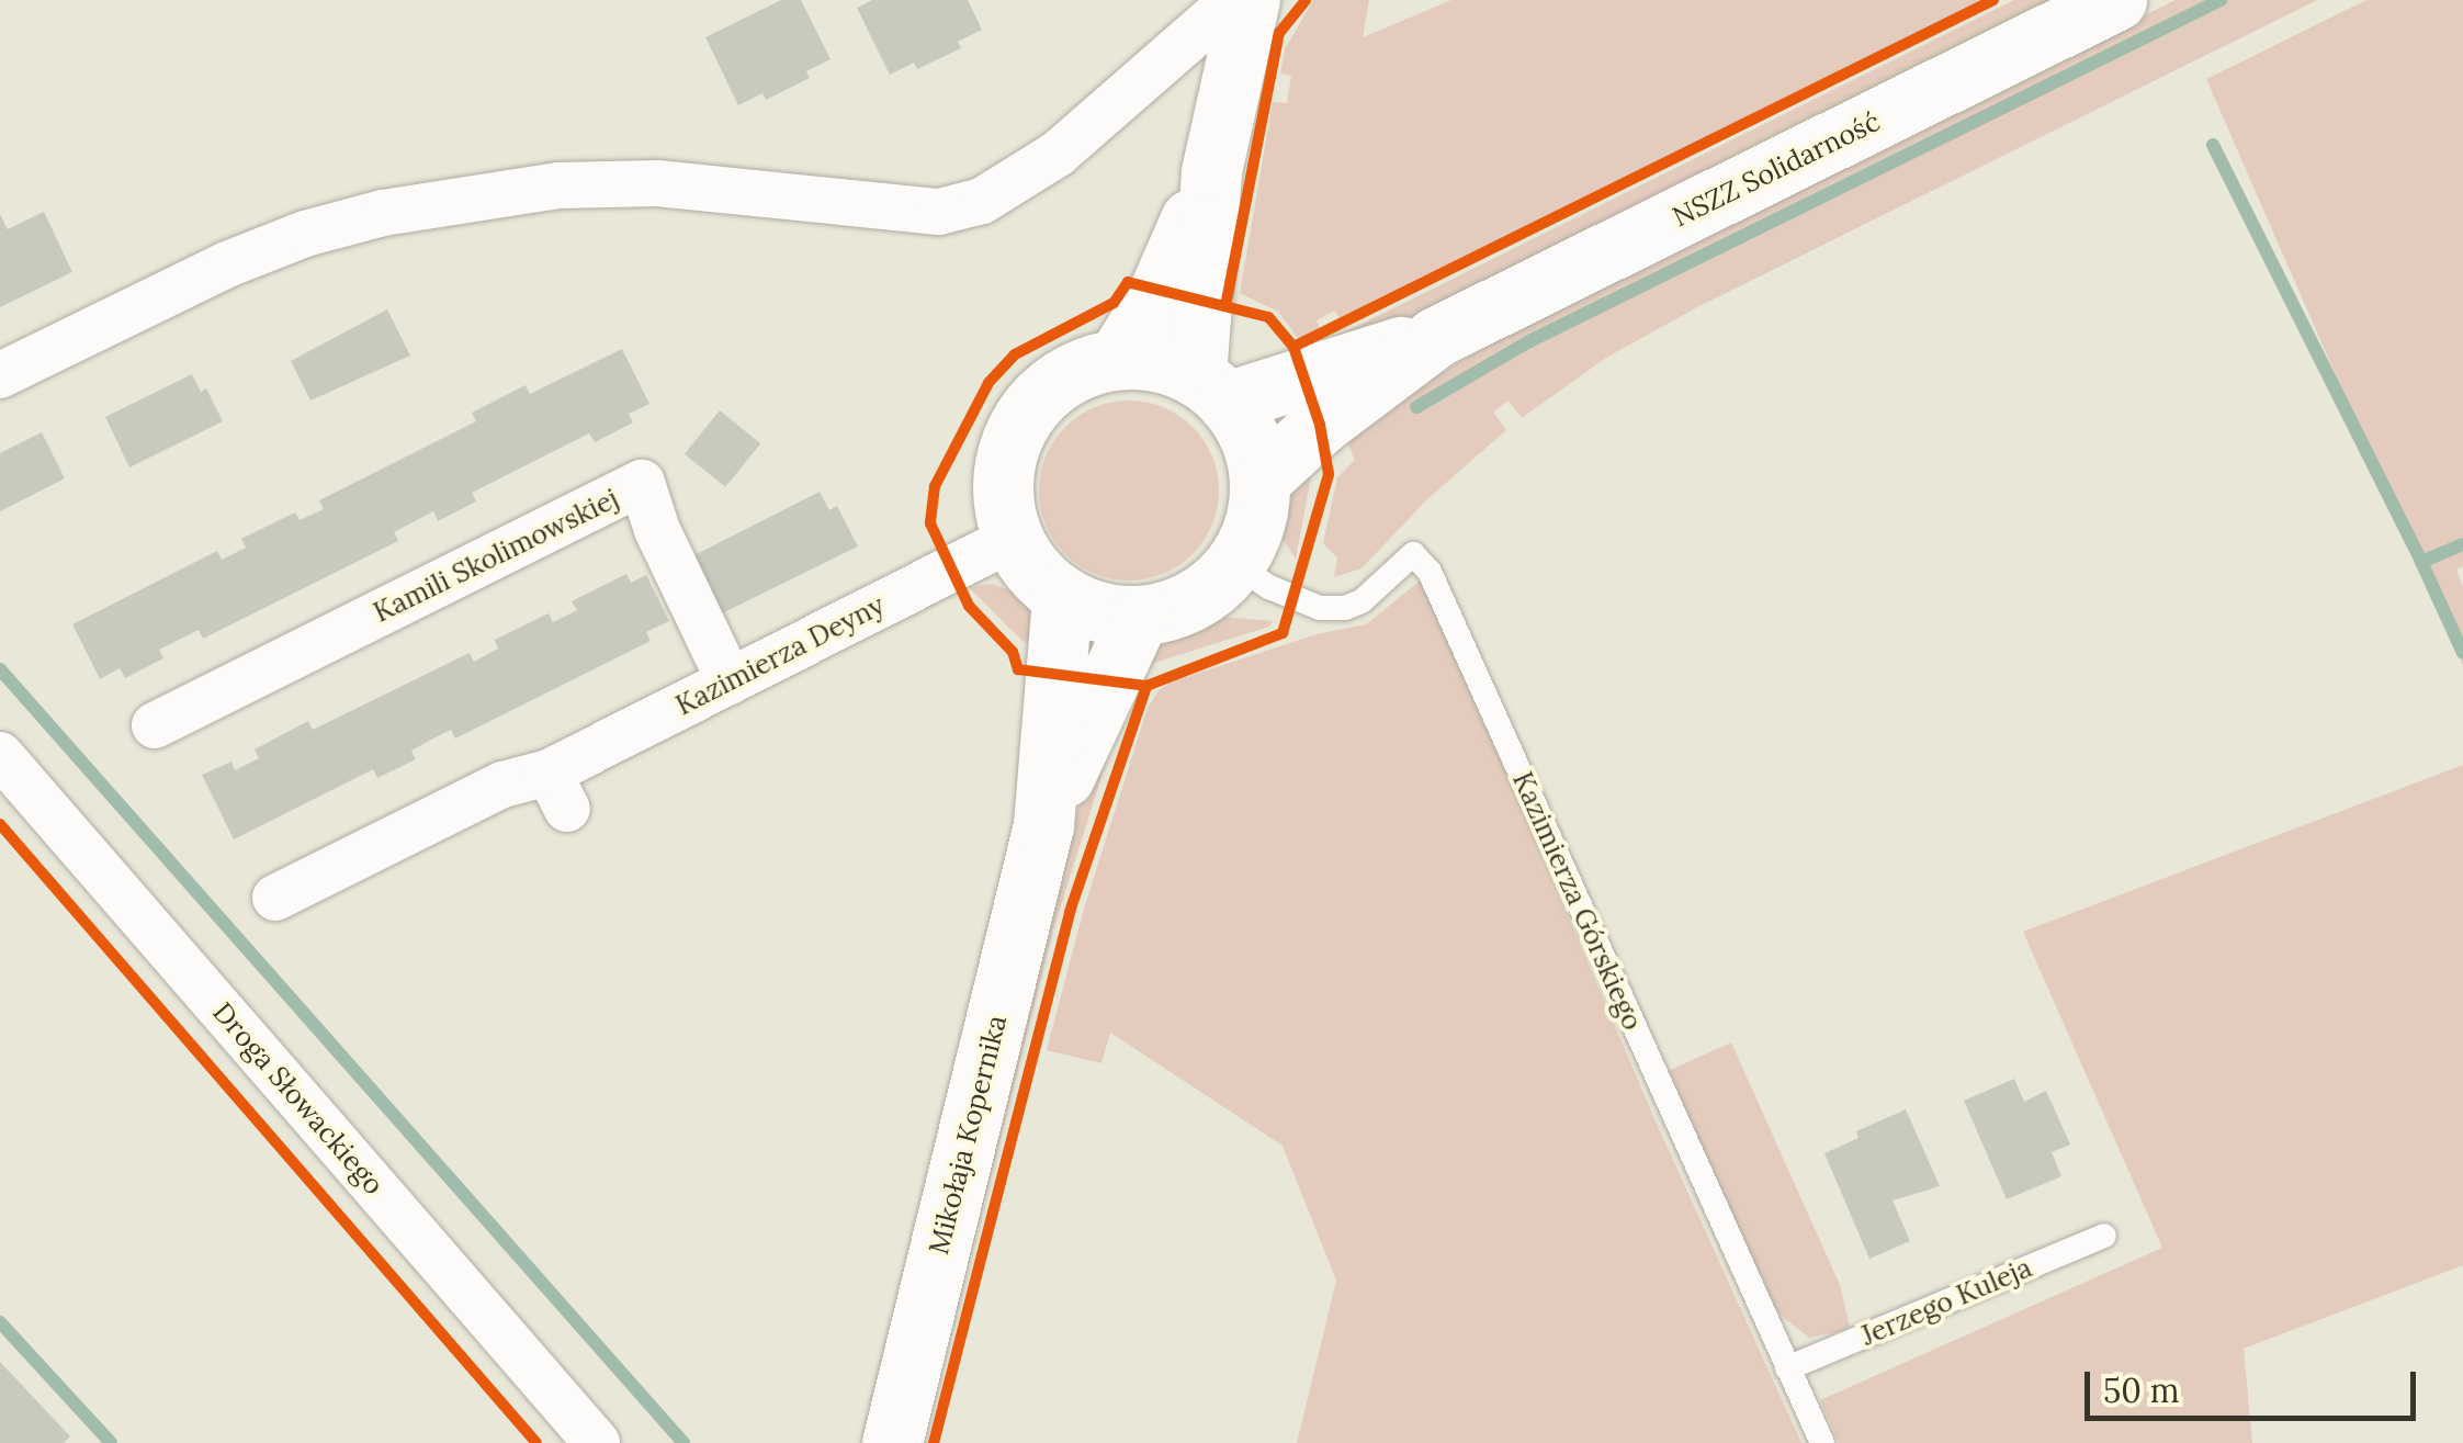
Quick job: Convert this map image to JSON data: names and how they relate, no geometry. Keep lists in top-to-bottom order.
{
  "streets": {
    "main road": ["NSZZ Solidarność", "Mikołaja Kopernika"],
    "street": ["Kamili Skolimowskiej", "Kazimierza Deyny", "Droga Słowackiego"],
    "lane": ["Kazimierza Górskiego", "Jerzego Kuleja"]
  },
  "crossings": [
    ["NSZZ Solidarność", "Kazimierza Deyny"],
    ["NSZZ Solidarność", "Kazimierza Górskiego"],
    ["NSZZ Solidarność", "Mikołaja Kopernika"],
    ["Kamili Skolimowskiej", "Kazimierza Deyny"],
    ["Kazimierza Deyny", "Kazimierza Górskiego"],
    ["Kazimierza Deyny", "Mikołaja Kopernika"],
    ["Kazimierza Górskiego", "Mikołaja Kopernika"],
    ["Kazimierza Górskiego", "Jerzego Kuleja"]
  ],
  "scale_bar": "50 m"
}
